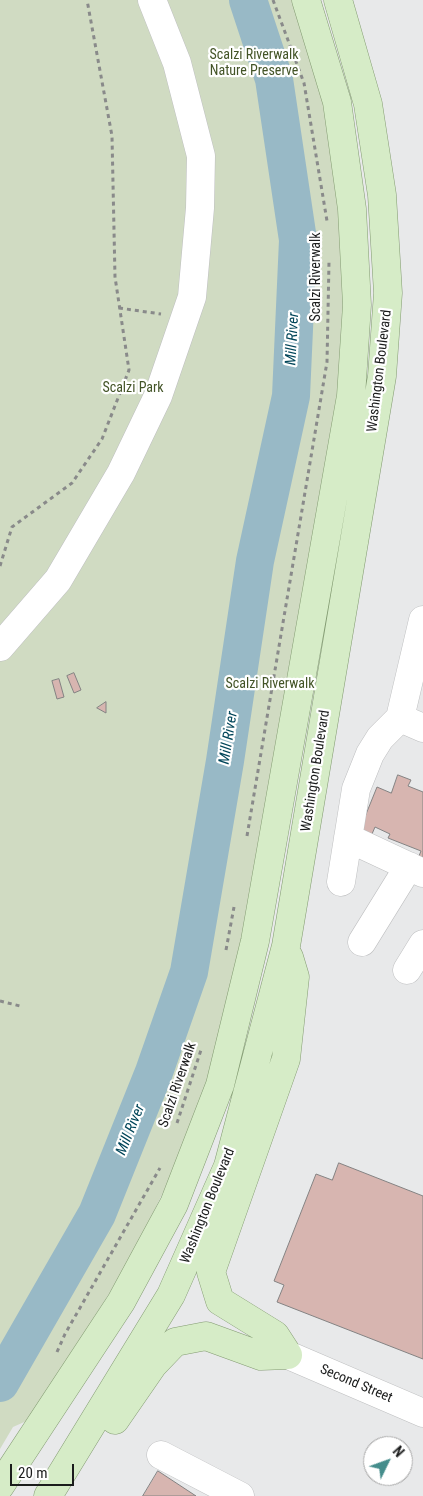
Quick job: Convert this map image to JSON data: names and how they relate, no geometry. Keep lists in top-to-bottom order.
{
  "streets": {
    "main road": ["Washington Boulevard"],
    "street": ["Second Street"],
    "path": ["Scalzi Riverwalk"]
  },
  "water": ["Mill River"],
  "parks": ["Scalzi Riverwalk Nature Preserve", "Scalzi Park", "Scalzi Riverwalk"],
  "scale_bar": "20 m",
  "north": "top right"
}
